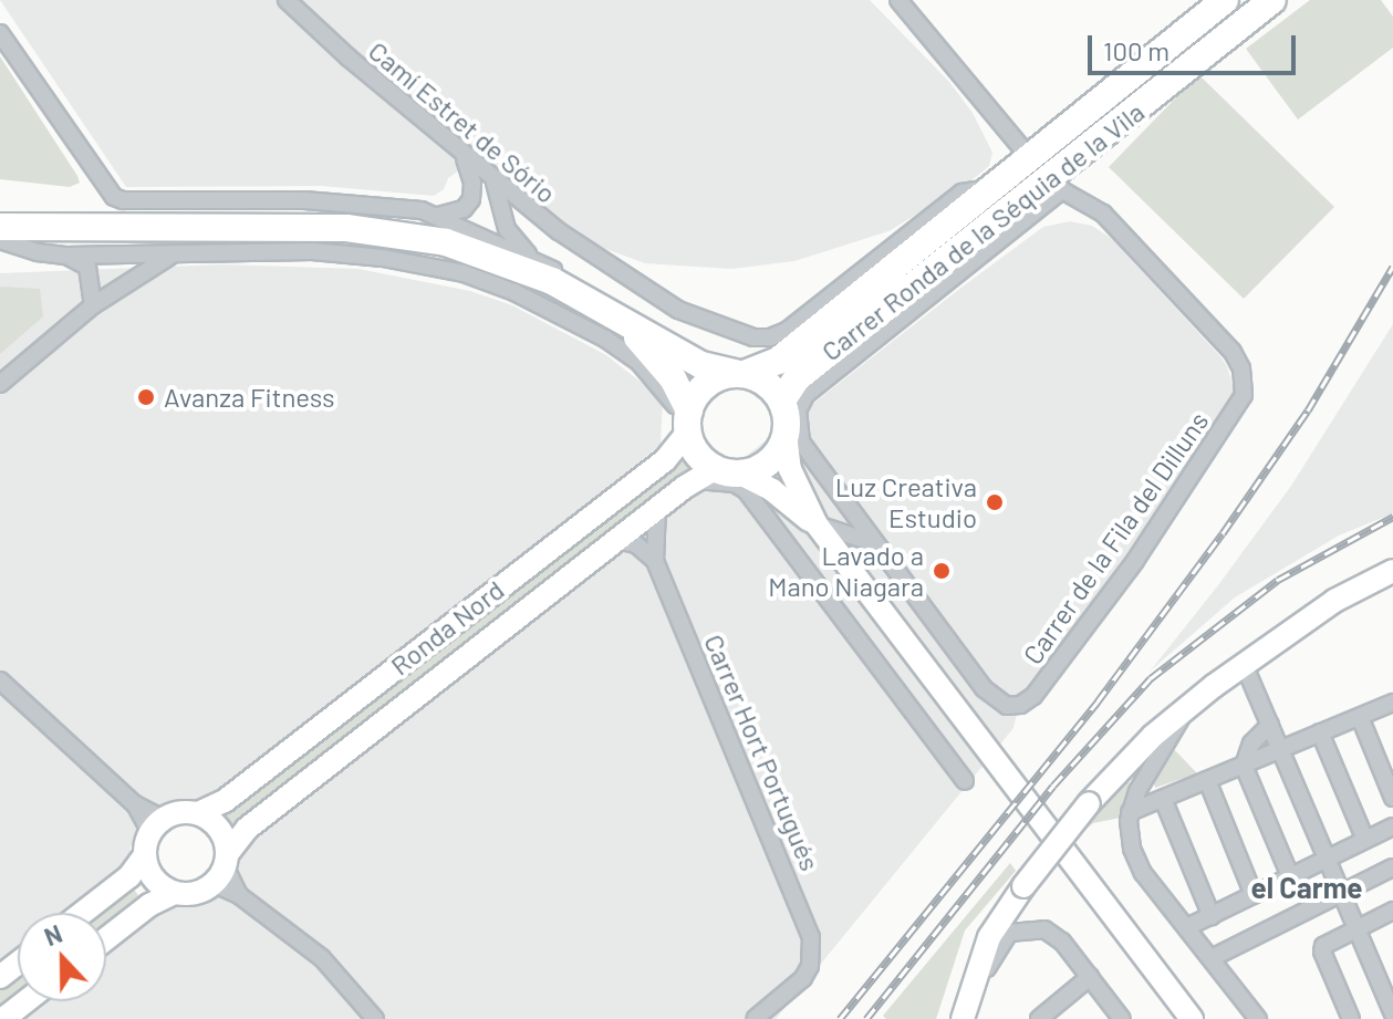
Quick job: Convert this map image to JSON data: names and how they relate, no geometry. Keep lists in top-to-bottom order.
{
  "streets": {
    "main road": ["Carrer Ronda de la Séquia de la Vila", "Ronda Nord"],
    "street": ["Camí Estret de Sório", "Carrer de la Fila del Dilluns", "Carrer Hort Portugués"]
  },
  "crossings": [
    ["Camí Estret de Sório", "Carrer Ronda de la Séquia de la Vila"],
    ["Carrer Ronda de la Séquia de la Vila", "Carrer de la Fila del Dilluns"],
    ["Carrer Ronda de la Séquia de la Vila", "Ronda Nord"],
    ["Ronda Nord", "Carrer Hort Portugués"]
  ],
  "districts": ["el Carme"],
  "places": ["Avanza Fitness", "Luz Creativa Estudio", "Lavado a Mano Niagara"],
  "scale_bar": "100 m",
  "north": "top"
}
